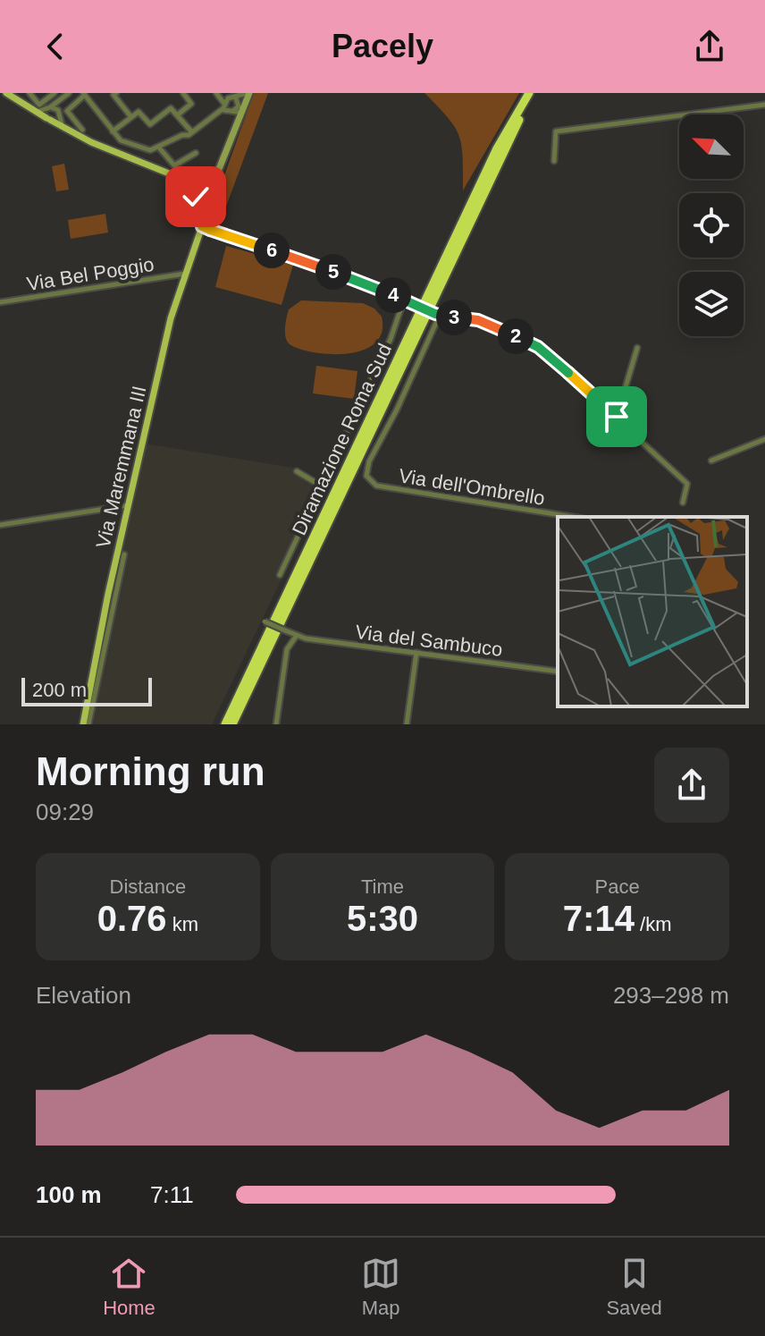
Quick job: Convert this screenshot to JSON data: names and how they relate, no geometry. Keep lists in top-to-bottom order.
{
  "streets": {
    "highway": ["Diramazione Roma Sud"],
    "main road": ["Via Maremmana III"],
    "street": ["Via Bel Poggio", "Via dell'Ombrello", "Via del Sambuco"]
  },
  "crossings": [
    ["Via Bel Poggio", "Via Maremmana III"]
  ],
  "scale_bar": "200 m",
  "north": "top left",
  "page": {
    "header": "Pacely",
    "pins": [
      "6",
      "5",
      "4",
      "3",
      "2"
    ],
    "scale": "200 m",
    "heading": ["Morning run", "09:29"],
    "stats": [
      ["Distance", "0.76 km"],
      ["Time", "5:30"],
      ["Pace", "7:14 /km"]
    ],
    "chart": ["Elevation", "293–298 m"],
    "list": [
      {
        "name": "100 m",
        "note": "7:11"
      }
    ],
    "tabs": ["Home", "Map", "Saved"]
  }
}
